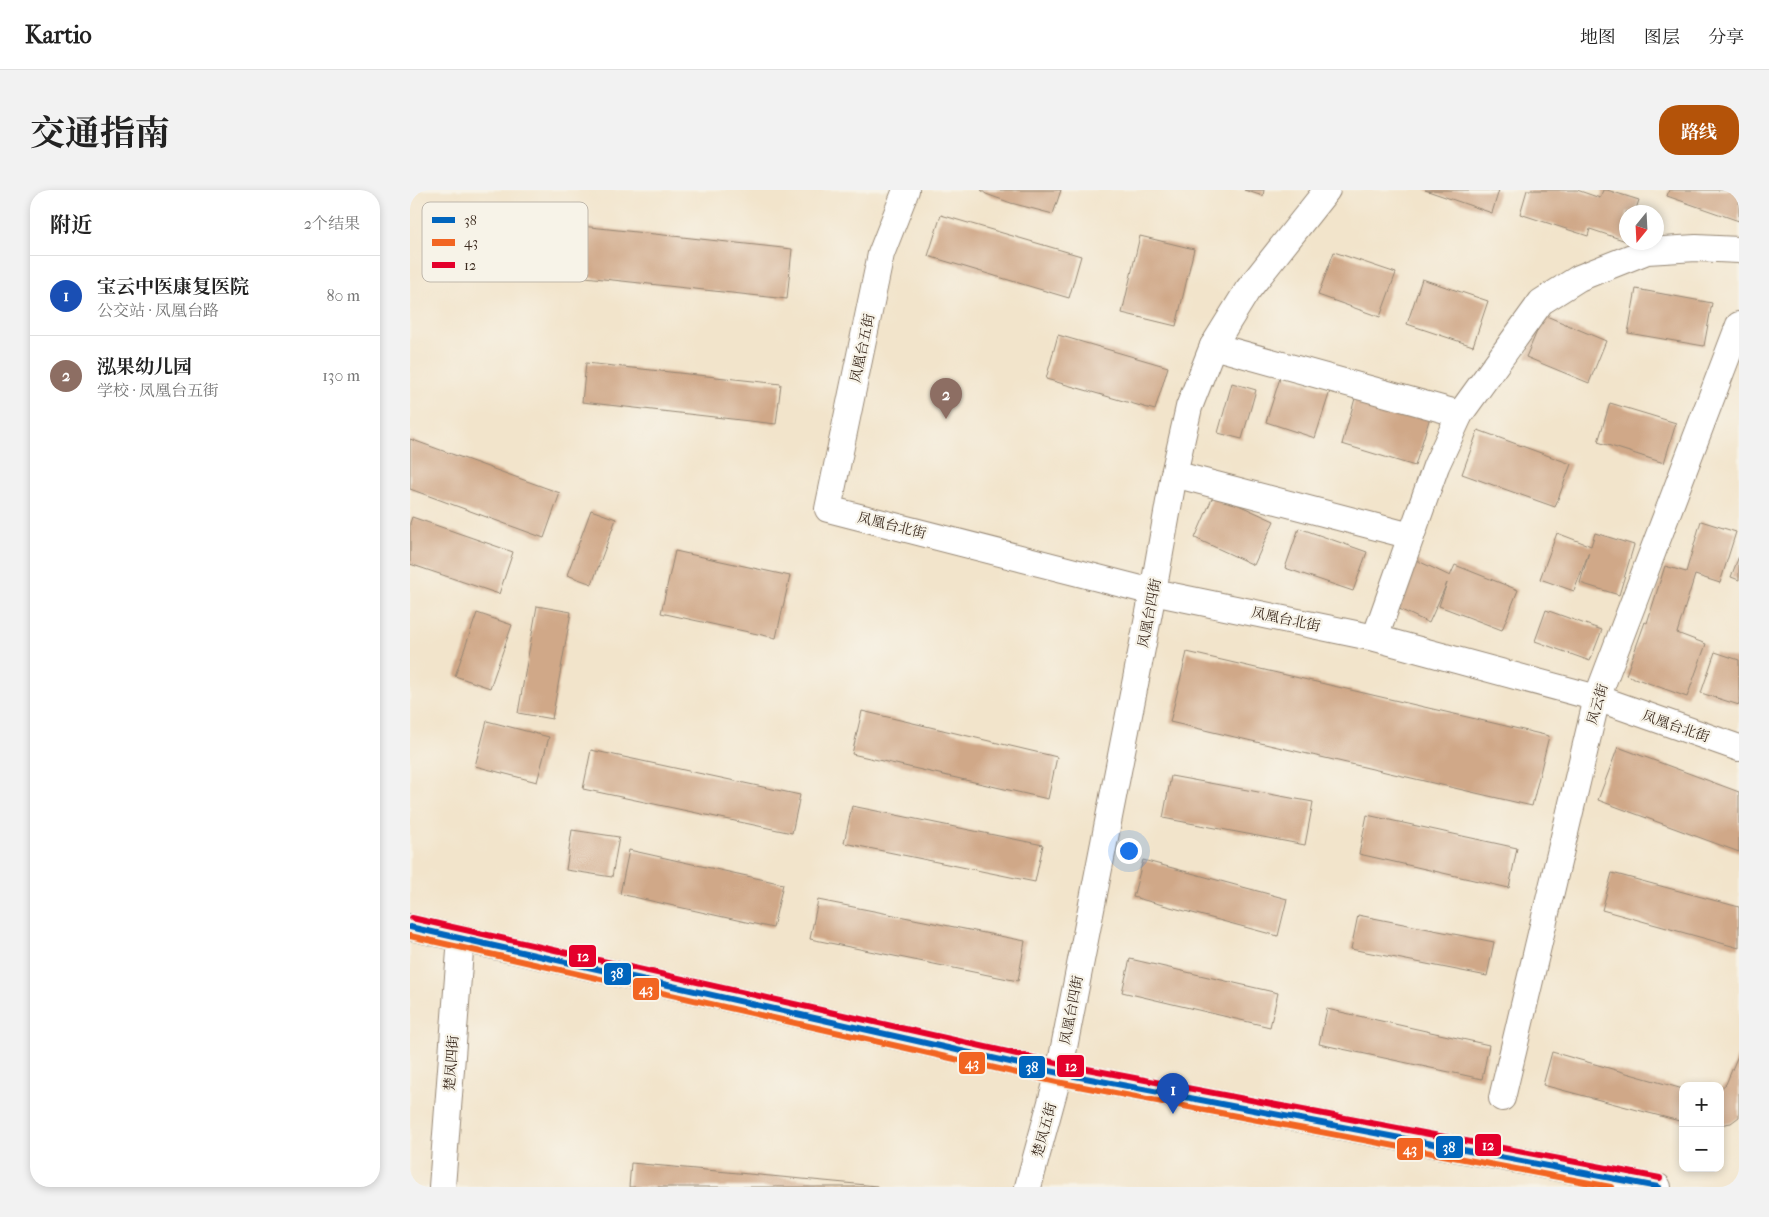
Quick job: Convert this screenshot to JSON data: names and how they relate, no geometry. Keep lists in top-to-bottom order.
{
  "streets": {
    "street": [
      "凤凰台五街",
      "凤凰台北街",
      "凤凰台四街",
      "凤云街",
      "楚凤四街",
      "楚凤五街"
    ]
  },
  "crossings": [
    ["凤凰台五街", "凤凰台北街"],
    ["凤凰台北街", "凤凰台四街"],
    ["凤凰台北街", "凤云街"],
    ["凤凰台四街", "楚凤五街"]
  ],
  "lines": ["transit line 12", "transit line 38", "transit line 43"],
  "legend": ["38", "43", "12"],
  "north": "bottom",
  "page": {
    "header": "Kartio",
    "nav": ["地图", "图层", "分享"],
    "title": "交通指南",
    "buttons": "路线",
    "heading": ["附近", "2个结果"],
    "list": [
      {
        "mark": "1",
        "name": "宝云中医康复医院",
        "note": "公交站 · 凤凰台路",
        "value": "80 m"
      },
      {
        "mark": "2",
        "name": "泓果幼儿园",
        "note": "学校 · 凤凰台五街",
        "value": "130 m"
      }
    ],
    "pins": ["2", "1"],
    "map_buttons": ["+", "−"]
  }
}
